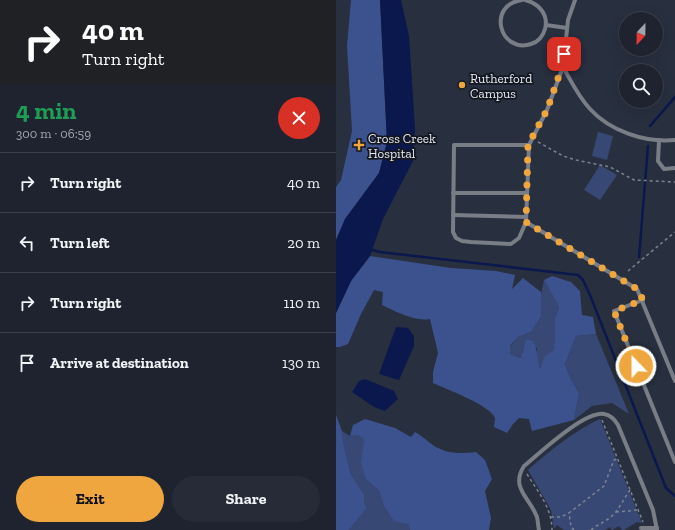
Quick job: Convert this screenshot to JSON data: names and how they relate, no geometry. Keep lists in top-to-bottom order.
{
  "places": {
    "other": ["Rutherford Campus"],
    "health": ["Cross Creek Hospital"]
  },
  "north": "bottom",
  "page": {
    "turn": ["40 m", "Turn right"],
    "heading": ["4 min", "300 m · 06:59"],
    "list": [
      {
        "name": "Turn right",
        "value": "40 m"
      },
      {
        "name": "Turn left",
        "value": "20 m"
      },
      {
        "name": "Turn right",
        "value": "110 m"
      },
      {
        "name": "Arrive at destination",
        "value": "130 m"
      }
    ],
    "buttons": ["Exit", "Share"]
  }
}
